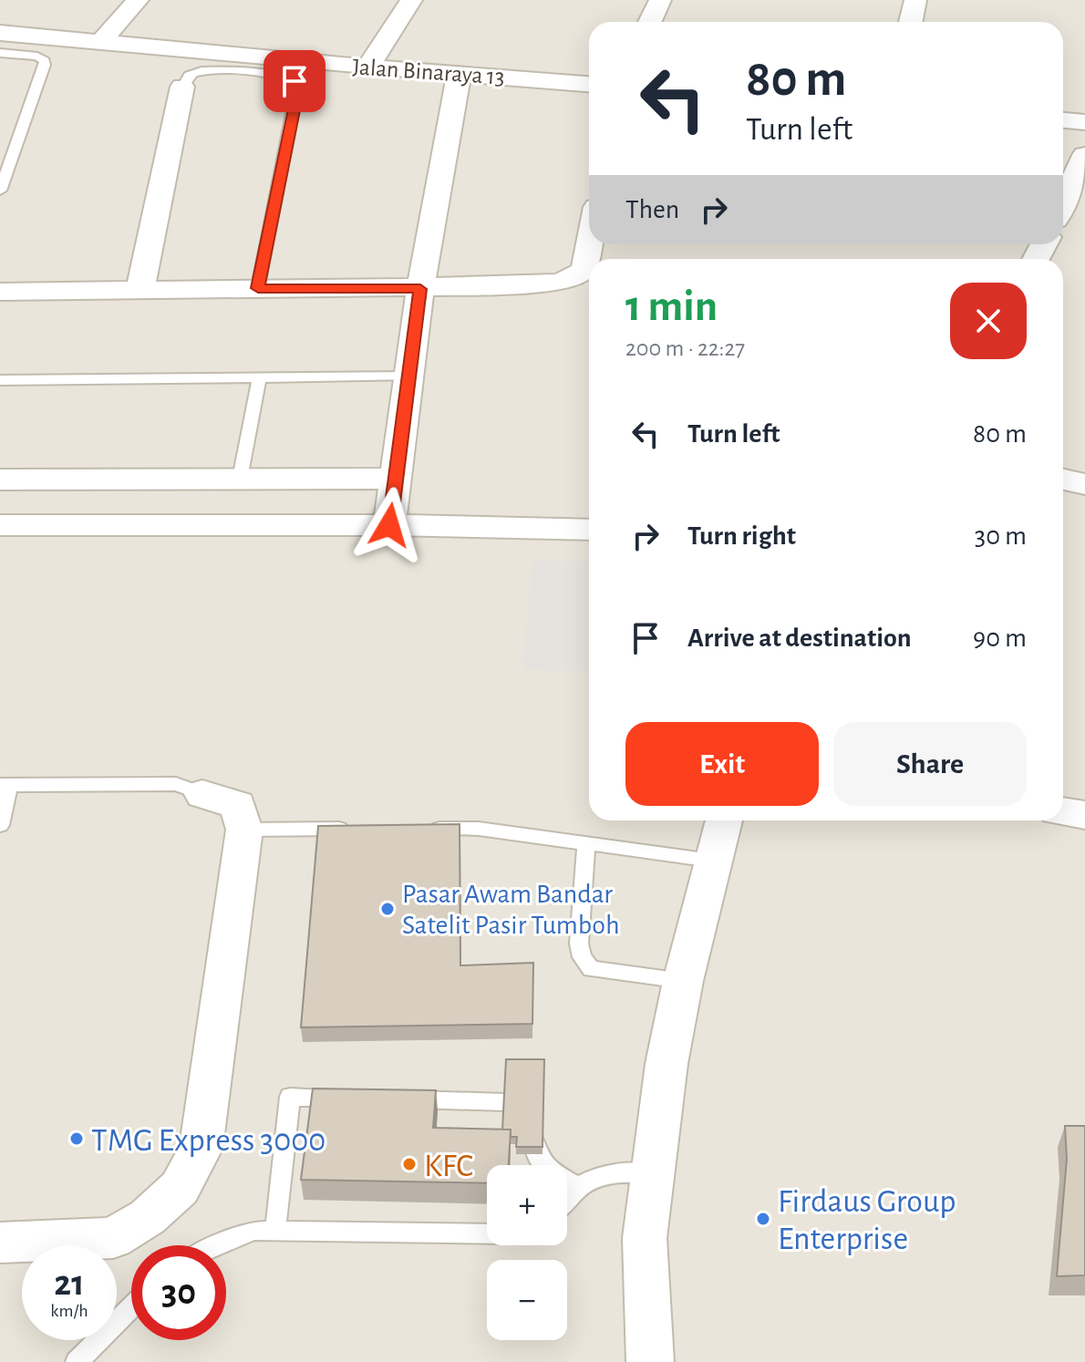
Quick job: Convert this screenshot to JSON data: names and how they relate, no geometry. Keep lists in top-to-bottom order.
{
  "streets": {
    "street": ["Jalan Binaraya 13"]
  },
  "places": [
    "Pasar Awam Bandar Satelit Pasir Tumboh",
    "TMG Express 3000",
    "KFC",
    "Firdaus Group Enterprise"
  ],
  "page": {
    "turn": ["80 m", "Turn left"],
    "then": "Then",
    "heading": ["1 min", "200 m · 22:27"],
    "list": [
      {
        "name": "Turn left",
        "value": "80 m"
      },
      {
        "name": "Turn right",
        "value": "30 m"
      },
      {
        "name": "Arrive at destination",
        "value": "90 m"
      }
    ],
    "buttons": ["Exit", "Share"],
    "map_buttons": ["+", "−"],
    "speed": "21 km/h",
    "limit": "30"
  }
}
